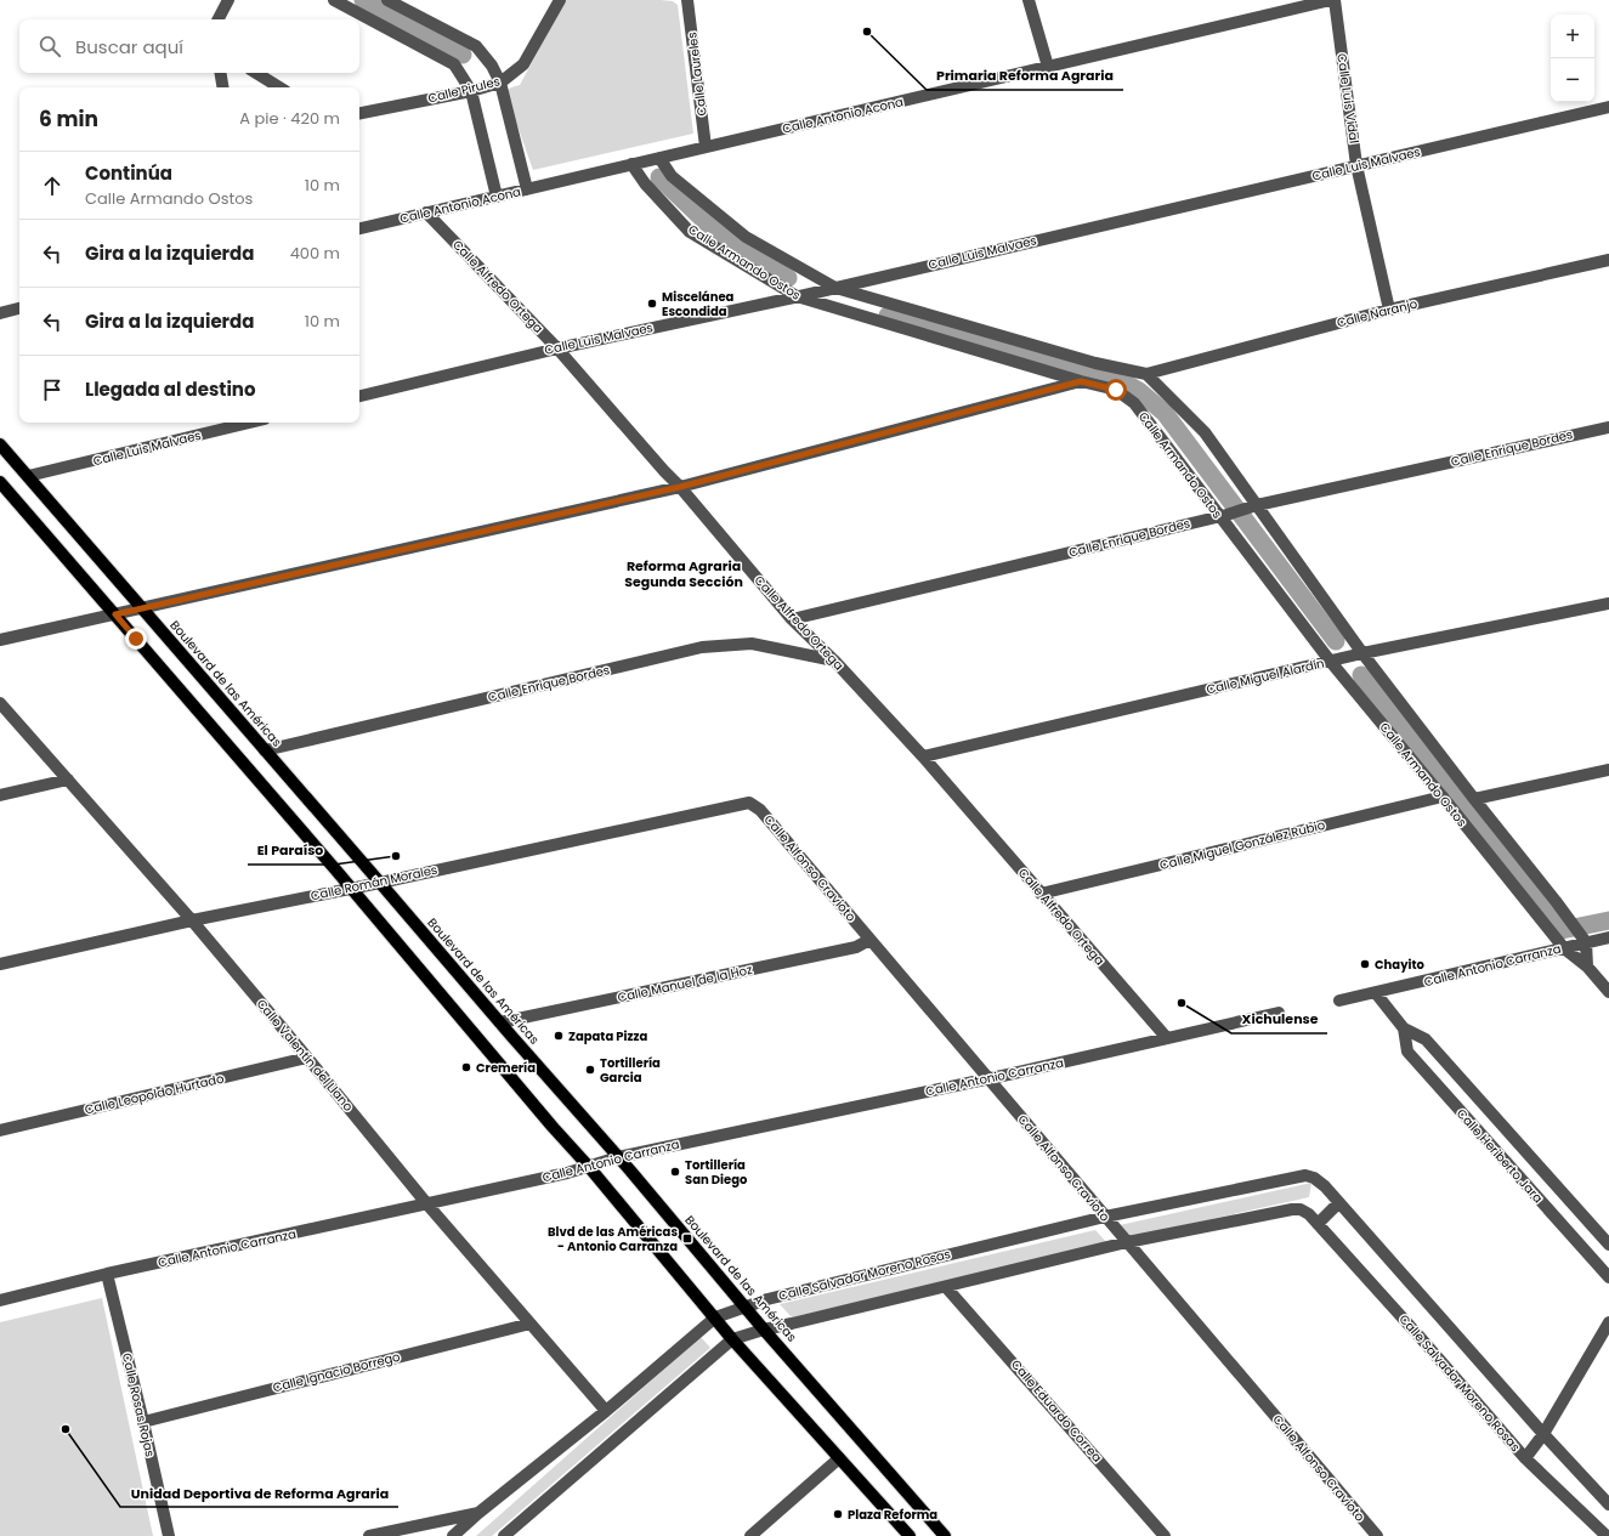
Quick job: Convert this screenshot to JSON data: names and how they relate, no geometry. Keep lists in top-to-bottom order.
{
  "streets": {
    "main road": ["Boulevard de las Américas"],
    "street": [
      "Calle Laureles",
      "Calle Pirules",
      "Calle Luis Vidal",
      "Calle Antonio Acona",
      "Calle Luis Malvaes",
      "Calle Armando Ostos",
      "Calle Alfredo Ortega",
      "Calle Naranjo",
      "Calle Enrique Bordes",
      "Calle Miguel Alardín",
      "Calle Miguel González Rubio",
      "Calle Alfonso Cravioto",
      "Calle Román Morales",
      "Calle Antonio Carranza",
      "Calle Manuel de la Hoz",
      "Calle Valentín del Llano",
      "Calle Leopoldo Hurtado",
      "Calle Heriberto Jara",
      "Calle Salvador Moreno Rosas",
      "Calle Ignacio Borrego",
      "Calle Rosas Rojas",
      "Calle Eduardo Correa"
    ]
  },
  "crossings": [
    ["Calle Laureles", "Calle Antonio Acona"],
    ["Calle Luis Vidal", "Calle Luis Malvaes"],
    ["Calle Luis Vidal", "Calle Naranjo"],
    ["Calle Antonio Acona", "Calle Armando Ostos"],
    ["Calle Antonio Acona", "Calle Alfredo Ortega"],
    ["Calle Luis Malvaes", "Calle Armando Ostos"],
    ["Calle Luis Malvaes", "Calle Alfredo Ortega"],
    ["Calle Luis Malvaes", "Boulevard de las Américas"],
    ["Calle Armando Ostos", "Calle Naranjo"],
    ["Calle Armando Ostos", "Calle Enrique Bordes"],
    ["Calle Armando Ostos", "Calle Miguel Alardín"],
    ["Calle Armando Ostos", "Calle Miguel González Rubio"],
    ["Calle Armando Ostos", "Calle Antonio Carranza"],
    ["Calle Alfredo Ortega", "Calle Enrique Bordes"],
    ["Calle Alfredo Ortega", "Calle Miguel Alardín"],
    ["Calle Alfredo Ortega", "Calle Miguel González Rubio"],
    ["Calle Alfredo Ortega", "Calle Antonio Carranza"],
    ["Calle Enrique Bordes", "Boulevard de las Américas"],
    ["Boulevard de las Américas", "Calle Román Morales"],
    ["Boulevard de las Américas", "Calle Antonio Carranza"],
    ["Boulevard de las Américas", "Calle Manuel de la Hoz"],
    ["Boulevard de las Américas", "Calle Salvador Moreno Rosas"],
    ["Calle Alfonso Cravioto", "Calle Román Morales"],
    ["Calle Alfonso Cravioto", "Calle Antonio Carranza"],
    ["Calle Alfonso Cravioto", "Calle Manuel de la Hoz"],
    ["Calle Alfonso Cravioto", "Calle Salvador Moreno Rosas"],
    ["Calle Román Morales", "Calle Valentín del Llano"],
    ["Calle Antonio Carranza", "Calle Valentín del Llano"],
    ["Calle Antonio Carranza", "Calle Heriberto Jara"],
    ["Calle Antonio Carranza", "Calle Rosas Rojas"],
    ["Calle Valentín del Llano", "Calle Leopoldo Hurtado"],
    ["Calle Valentín del Llano", "Calle Salvador Moreno Rosas"],
    ["Calle Valentín del Llano", "Calle Ignacio Borrego"],
    ["Calle Salvador Moreno Rosas", "Calle Eduardo Correa"],
    ["Calle Ignacio Borrego", "Calle Rosas Rojas"]
  ],
  "districts": ["Reforma Agraria Segunda Sección"],
  "places": {
    "other": [
      "Primaria Reforma Agraria",
      "Miscelánea Escondida",
      "El Paraíso",
      "Chayito",
      "Xichulense",
      "Zapata Pizza",
      "Cremería",
      "Tortillería Garcia",
      "Tortillería San Diego",
      "Unidad Deportiva de Reforma Agraria",
      "Plaza Reforma"
    ],
    "transit": ["Blvd de las Américas - Antonio Carranza"]
  },
  "page": {
    "map_buttons": ["+", "−"],
    "search": "Buscar aquí",
    "heading": ["6 min", "A pie · 420 m"],
    "list": [
      ["Continúa", "Calle Armando Ostos", "10 m"],
      ["Gira a la izquierda", "400 m"],
      ["Gira a la izquierda", "10 m"],
      "Llegada al destino"
    ]
  }
}
